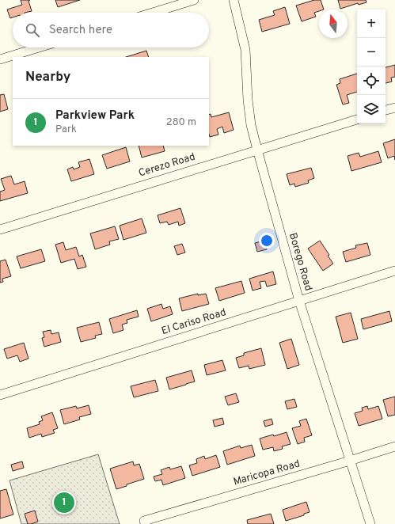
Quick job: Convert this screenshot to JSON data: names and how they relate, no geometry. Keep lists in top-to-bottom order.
{
  "streets": {
    "street": [
      "Cerezo Road",
      "Borego Road",
      "El Cariso Road",
      "Maricopa Road"
    ]
  },
  "crossings": [
    ["Cerezo Road", "Borego Road"],
    ["Borego Road", "El Cariso Road"],
    ["Borego Road", "Maricopa Road"]
  ],
  "north": "top",
  "page": {
    "map_buttons": ["+", "−"],
    "search": "Search here",
    "heading": "Nearby",
    "list": [
      {
        "mark": "1",
        "name": "Parkview Park",
        "note": "Park",
        "value": "280 m"
      }
    ],
    "pins": "1"
  }
}
